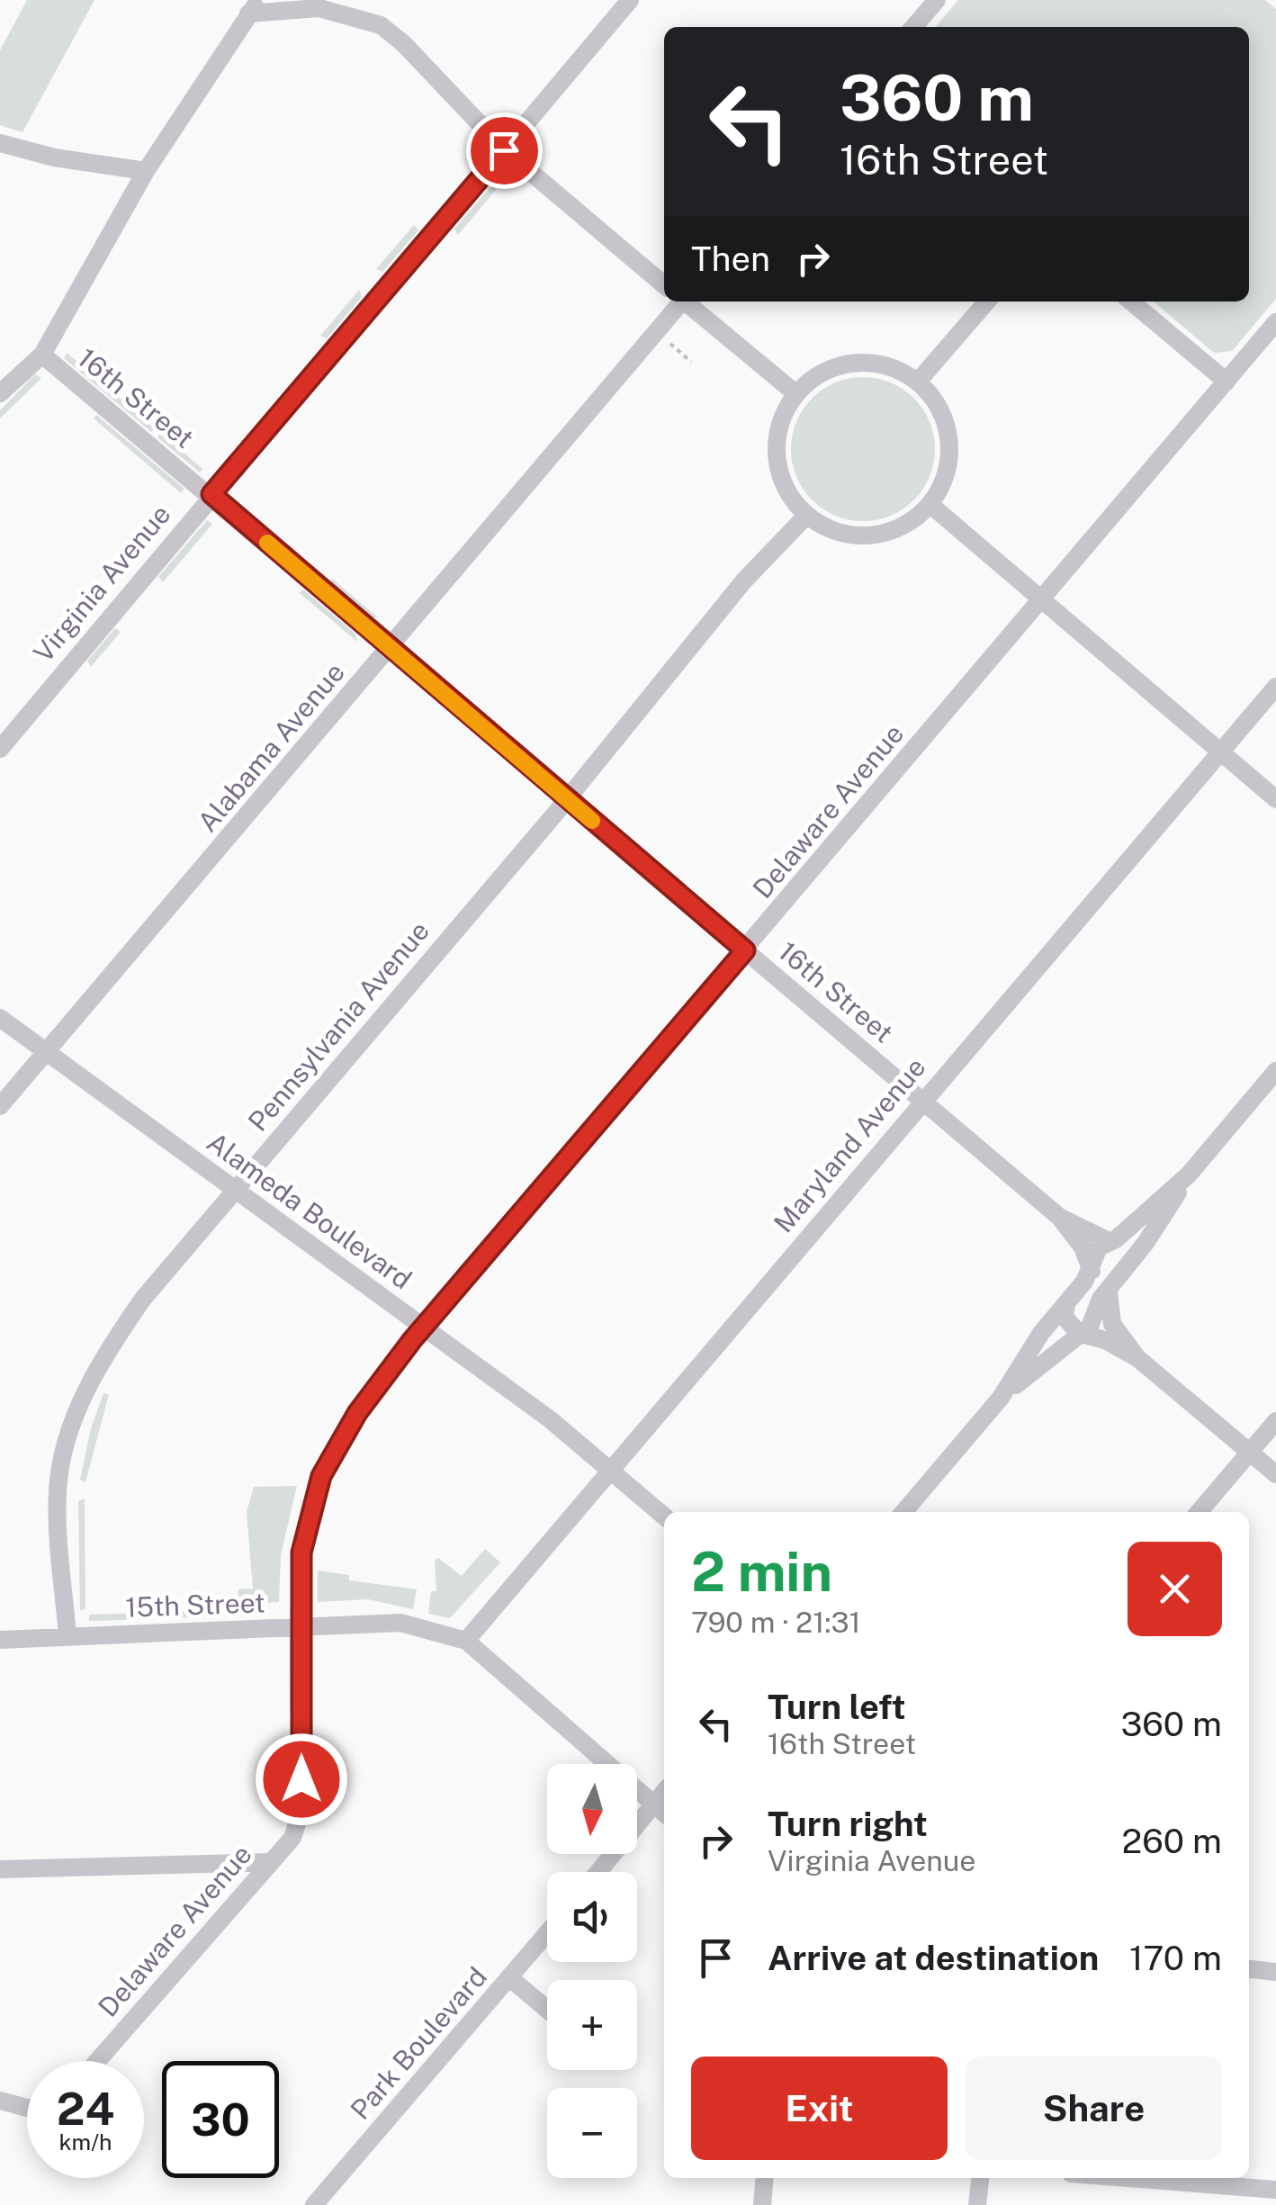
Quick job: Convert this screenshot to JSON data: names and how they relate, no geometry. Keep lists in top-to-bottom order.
{
  "streets": {
    "street": [
      "16th Street",
      "Virginia Avenue",
      "Alabama Avenue",
      "Delaware Avenue",
      "Pennsylvania Avenue",
      "Maryland Avenue",
      "Alameda Boulevard",
      "15th Street",
      "Park Boulevard"
    ]
  },
  "crossings": [
    ["16th Street", "Virginia Avenue"],
    ["16th Street", "Alabama Avenue"],
    ["16th Street", "Delaware Avenue"],
    ["16th Street", "Pennsylvania Avenue"],
    ["16th Street", "Maryland Avenue"],
    ["Alabama Avenue", "Alameda Boulevard"],
    ["Delaware Avenue", "Alameda Boulevard"],
    ["Delaware Avenue", "15th Street"],
    ["Pennsylvania Avenue", "Alameda Boulevard"],
    ["Pennsylvania Avenue", "15th Street"],
    ["Maryland Avenue", "Alameda Boulevard"],
    ["Maryland Avenue", "15th Street"]
  ],
  "north": "bottom",
  "page": {
    "turn": ["360 m", "16th Street"],
    "then": "Then",
    "heading": ["2 min", "790 m · 21:31"],
    "list": [
      {
        "name": "Turn left",
        "note": "16th Street",
        "value": "360 m"
      },
      {
        "name": "Turn right",
        "note": "Virginia Avenue",
        "value": "260 m"
      },
      {
        "name": "Arrive at destination",
        "value": "170 m"
      }
    ],
    "map_buttons": ["+", "−"],
    "buttons": ["Exit", "Share"],
    "speed": "24 km/h",
    "limit": "30"
  }
}
